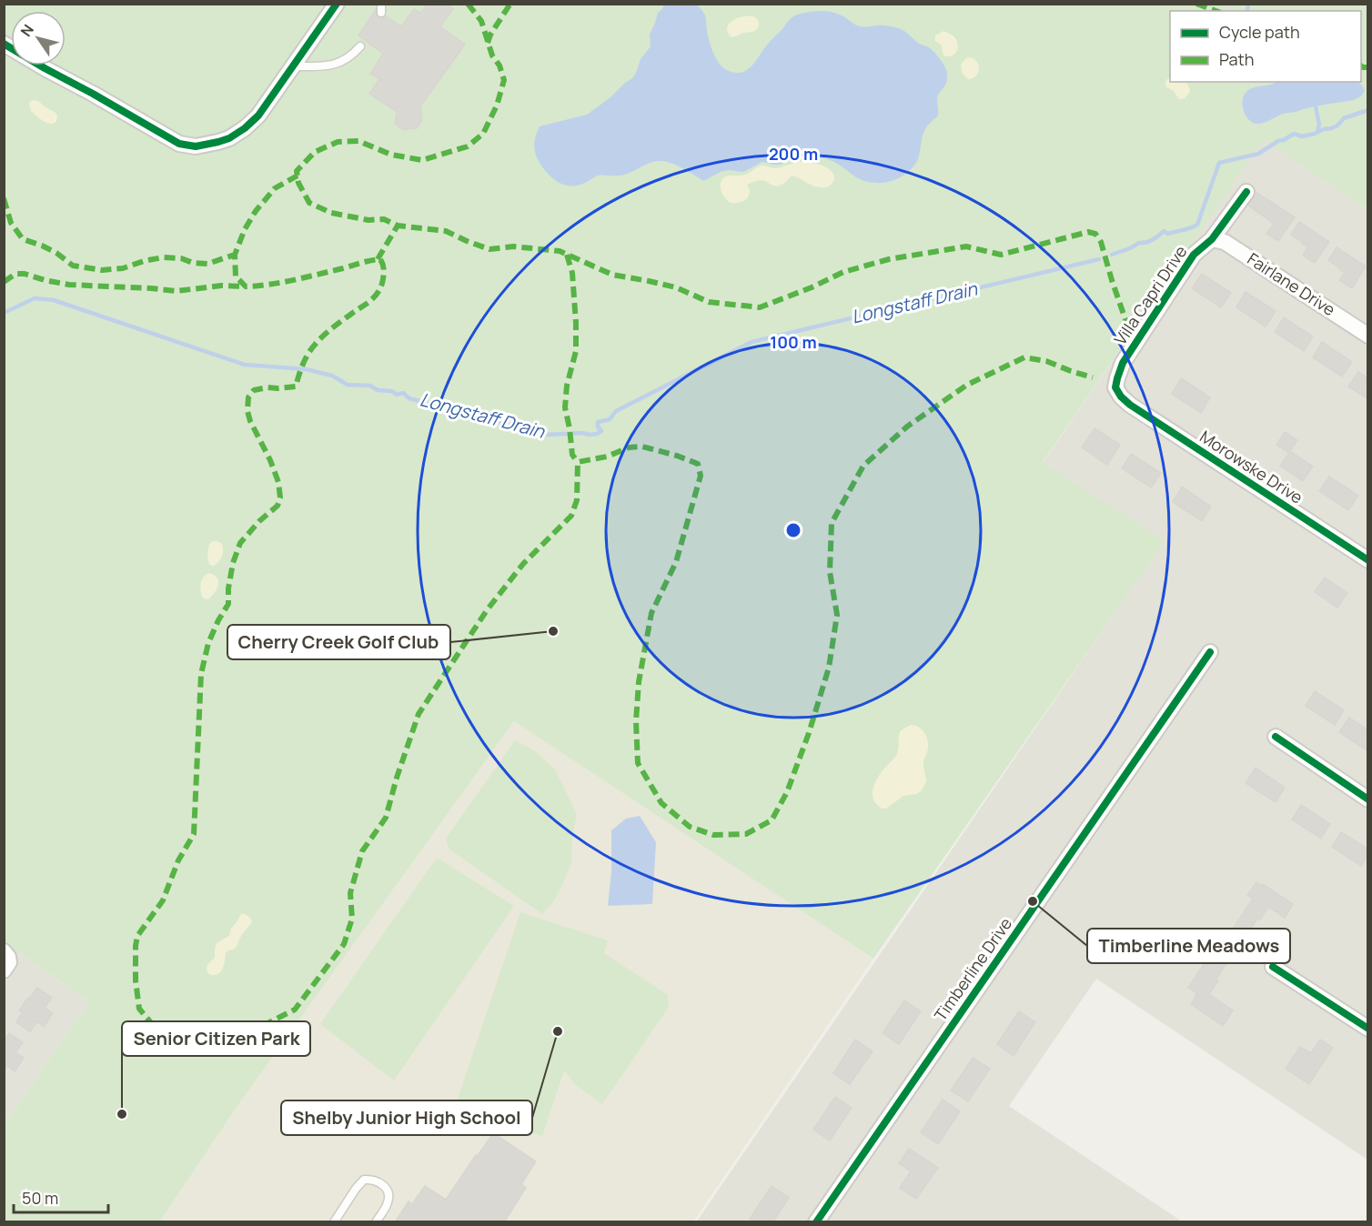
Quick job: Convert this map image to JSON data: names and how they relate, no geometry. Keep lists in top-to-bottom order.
{
  "streets": {
    "street": [
      "Fairlane Drive",
      "Villa Capri Drive",
      "Morowske Drive",
      "Timberline Drive"
    ]
  },
  "crossings": [
    ["Fairlane Drive", "Villa Capri Drive"],
    ["Villa Capri Drive", "Morowske Drive"]
  ],
  "water": ["Longstaff Drain"],
  "places": [
    "Cherry Creek Golf Club",
    "Timberline Meadows",
    "Shelby Junior High School",
    "Senior Citizen Park"
  ],
  "legend": ["Cycle path", "Path"],
  "scale_bar": "50 m",
  "north": "top left",
  "rings": ["200 m", "100 m"]
}
